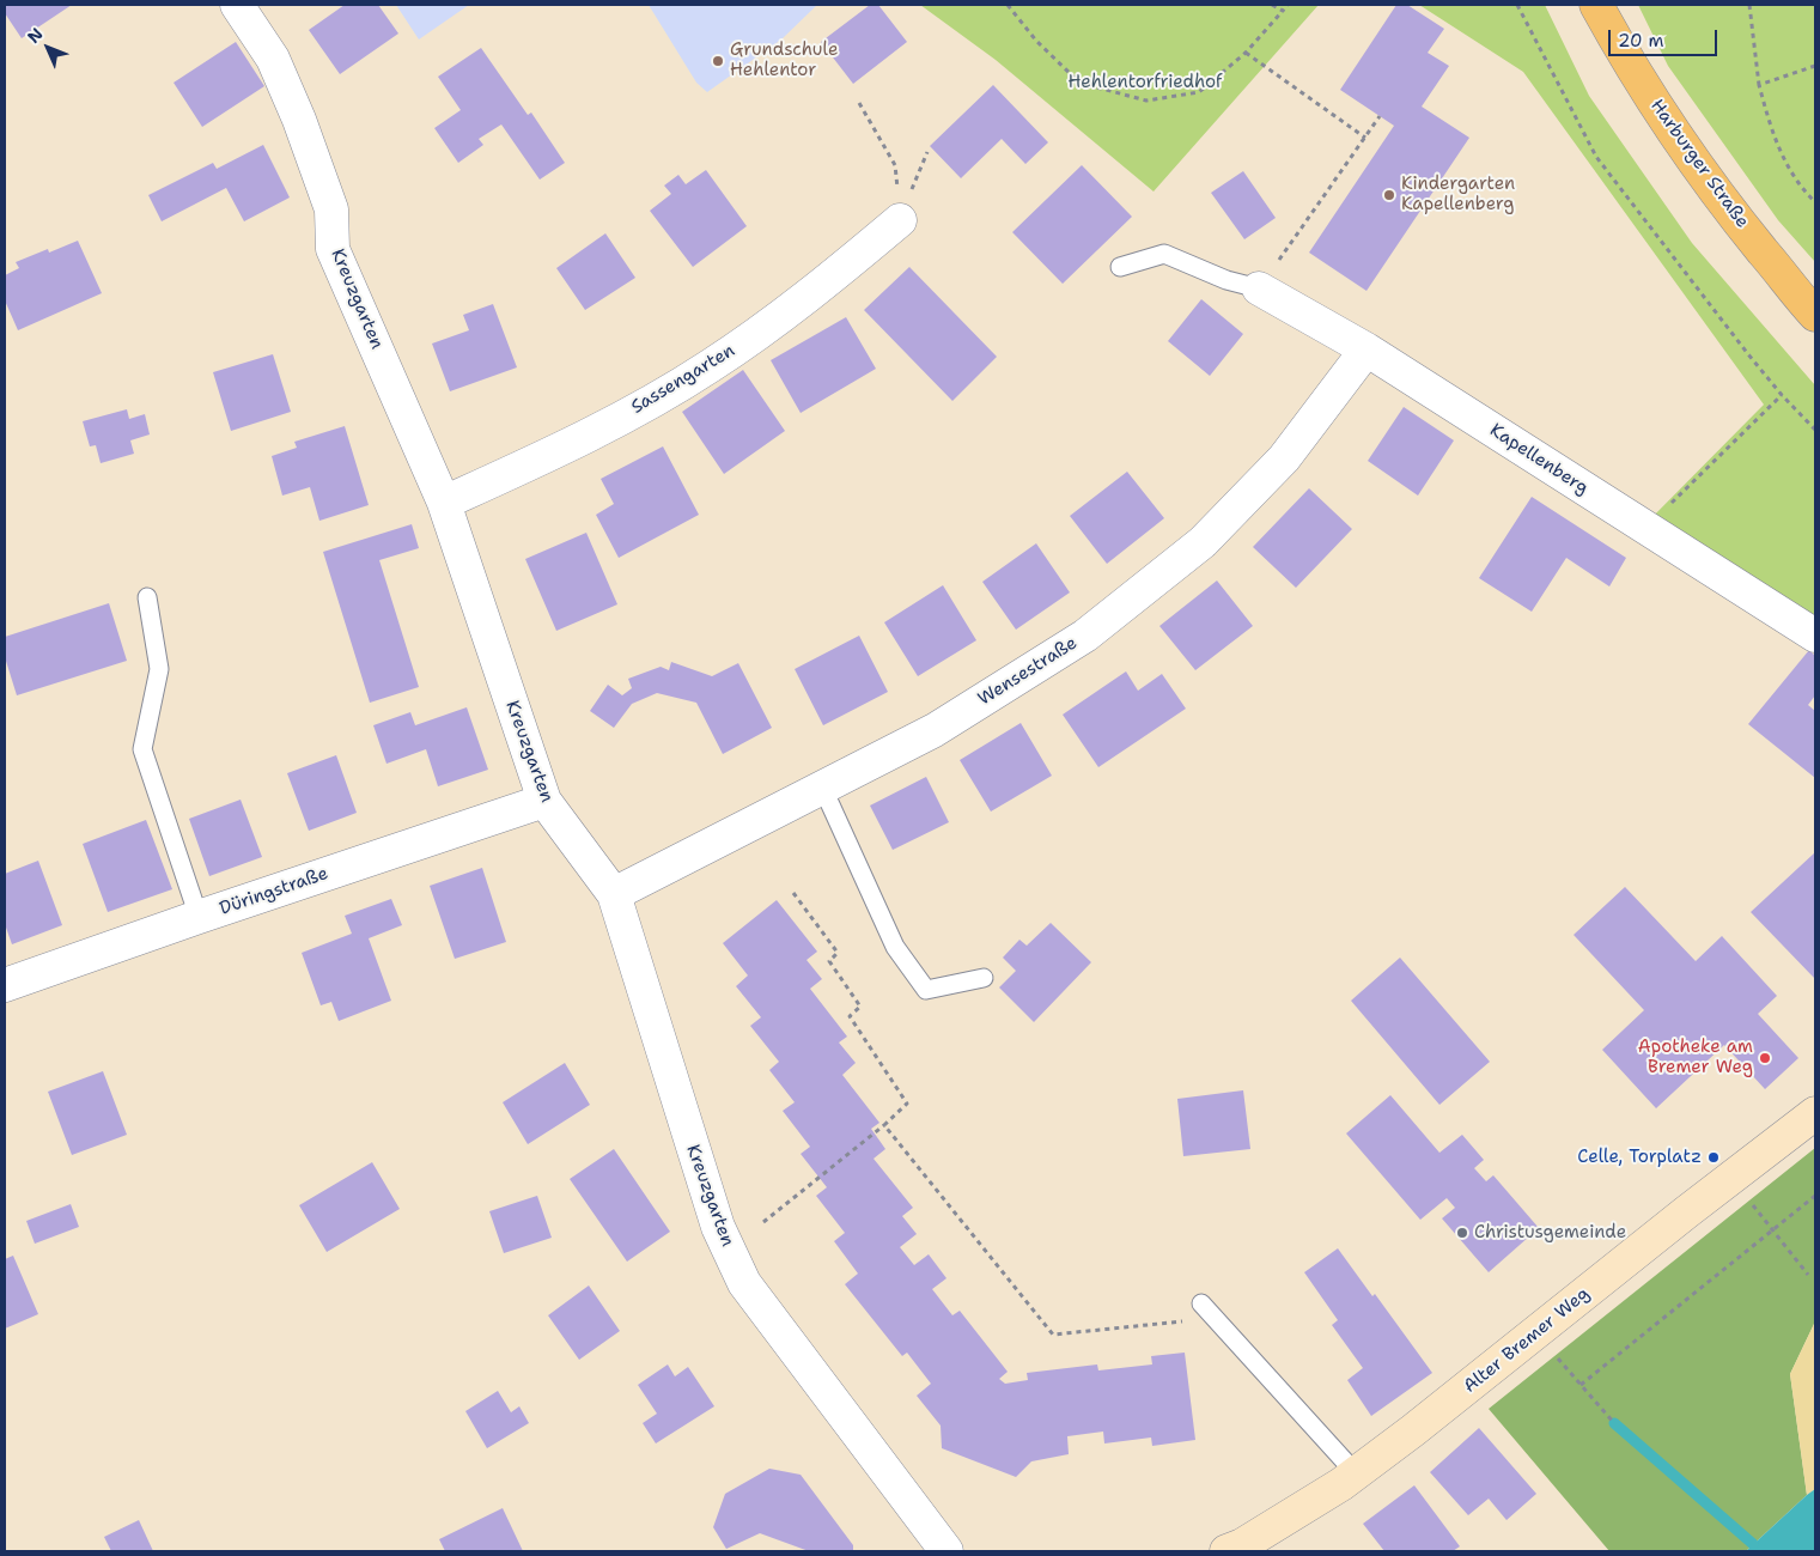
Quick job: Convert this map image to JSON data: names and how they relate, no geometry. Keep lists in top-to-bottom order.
{
  "streets": {
    "main road": ["Harburger Straße"],
    "street": [
      "Kreuzgarten",
      "Sassengarten",
      "Kapellenberg",
      "Wensestraße",
      "Düringstraße",
      "Alter Bremer Weg"
    ]
  },
  "crossings": [
    ["Kreuzgarten", "Sassengarten"],
    ["Kreuzgarten", "Wensestraße"],
    ["Kreuzgarten", "Düringstraße"],
    ["Kapellenberg", "Wensestraße"]
  ],
  "parks": ["Hehlentorfriedhof"],
  "places": [
    "Grundschule Hehlentor",
    "Kindergarten Kapellenberg",
    "Apotheke am Bremer Weg",
    "Celle, Torplatz",
    "Christusgemeinde"
  ],
  "scale_bar": "20 m",
  "north": "top left"
}
